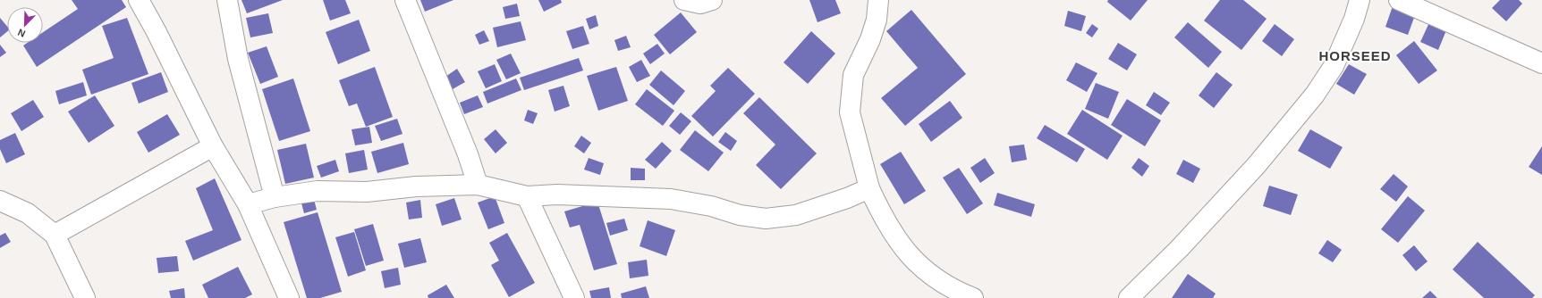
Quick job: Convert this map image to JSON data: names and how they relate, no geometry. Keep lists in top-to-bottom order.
{
  "districts": ["HORSEED"],
  "north": "bottom left"
}
